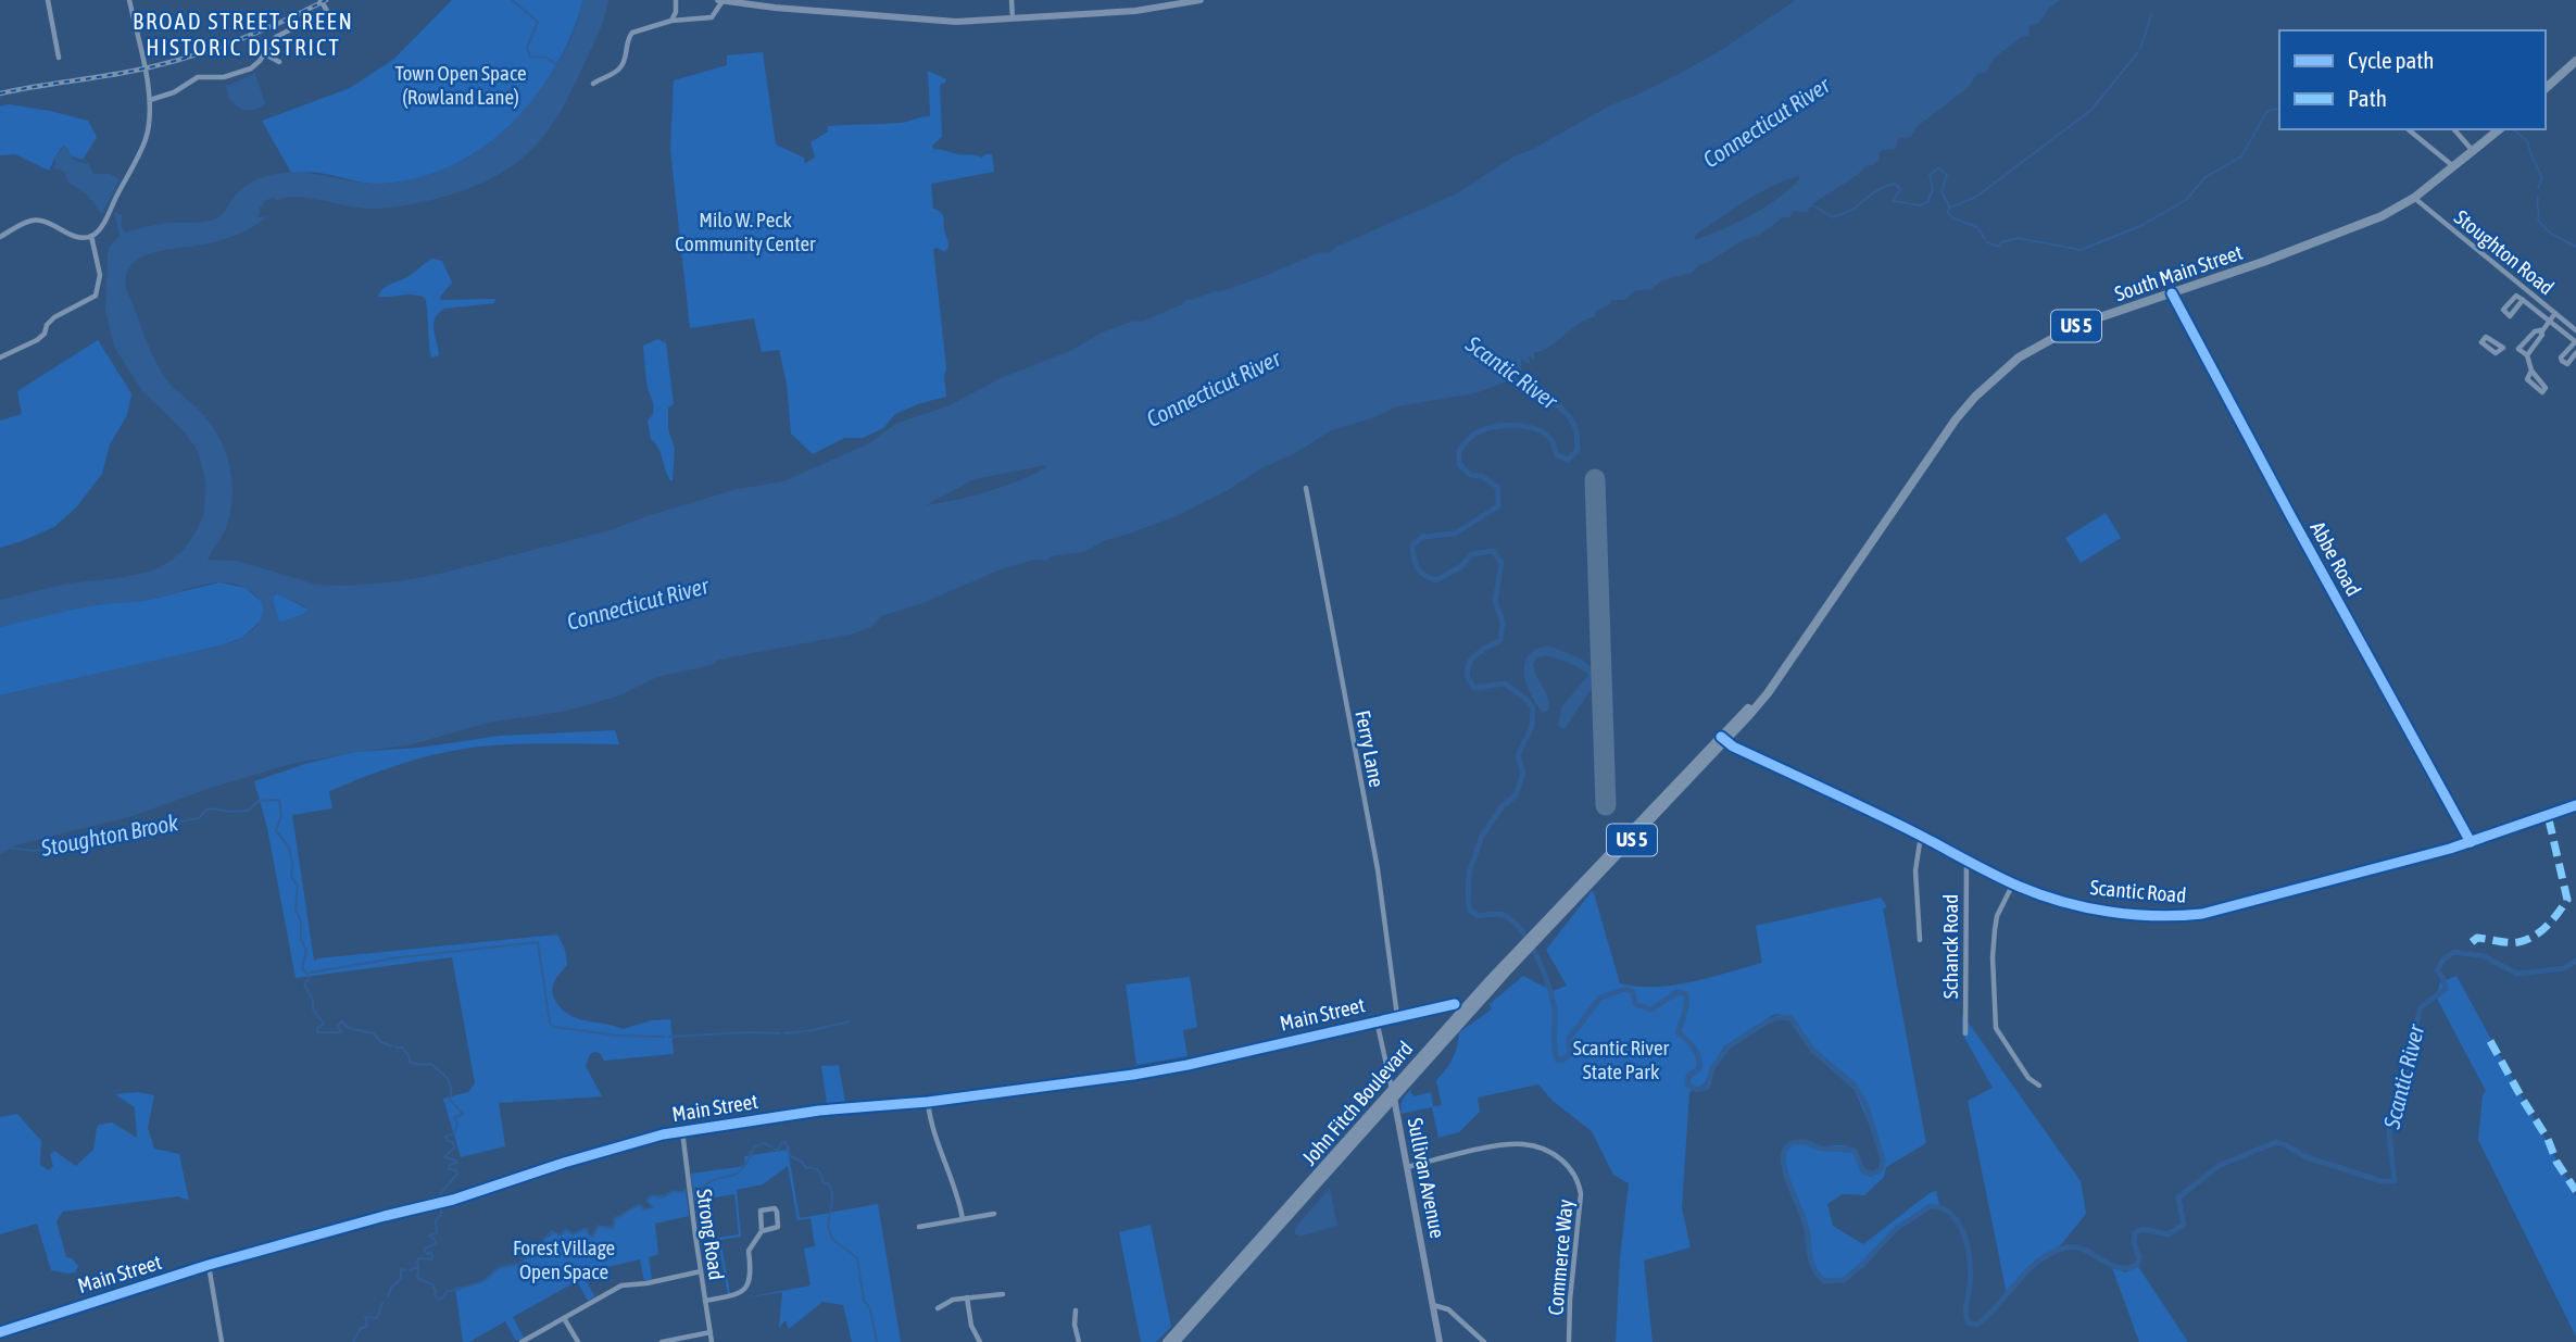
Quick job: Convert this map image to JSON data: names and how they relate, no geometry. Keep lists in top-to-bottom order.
{
  "streets": {
    "highway": ["South Main Street", "US 5", "John Fitch Boulevard"],
    "main road": ["Sullivan Avenue"],
    "street": [
      "Stoughton Road",
      "Abbe Road",
      "Ferry Lane",
      "Scantic Road",
      "Schanck Road",
      "Main Street",
      "Strong Road",
      "Commerce Way"
    ]
  },
  "crossings": [
    ["Stoughton Road", "South Main Street"],
    ["South Main Street", "Abbe Road"],
    ["South Main Street", "John Fitch Boulevard"],
    ["Abbe Road", "Scantic Road"],
    ["Ferry Lane", "Main Street"],
    ["Scantic Road", "Schanck Road"],
    ["Scantic Road", "John Fitch Boulevard"],
    ["Main Street", "Sullivan Avenue"],
    ["Main Street", "Strong Road"],
    ["John Fitch Boulevard", "Sullivan Avenue"],
    ["Sullivan Avenue", "Commerce Way"]
  ],
  "districts": ["BROAD STREET GREEN HISTORIC DISTRICT"],
  "water": ["Connecticut River", "Scantic River", "Stoughton Brook"],
  "parks": [
    "Town Open Space (Rowland Lane)",
    "Milo W. Peck Community Center",
    "Scantic River State Park",
    "Forest Village Open Space"
  ],
  "legend": ["Cycle path", "Path"]
}
